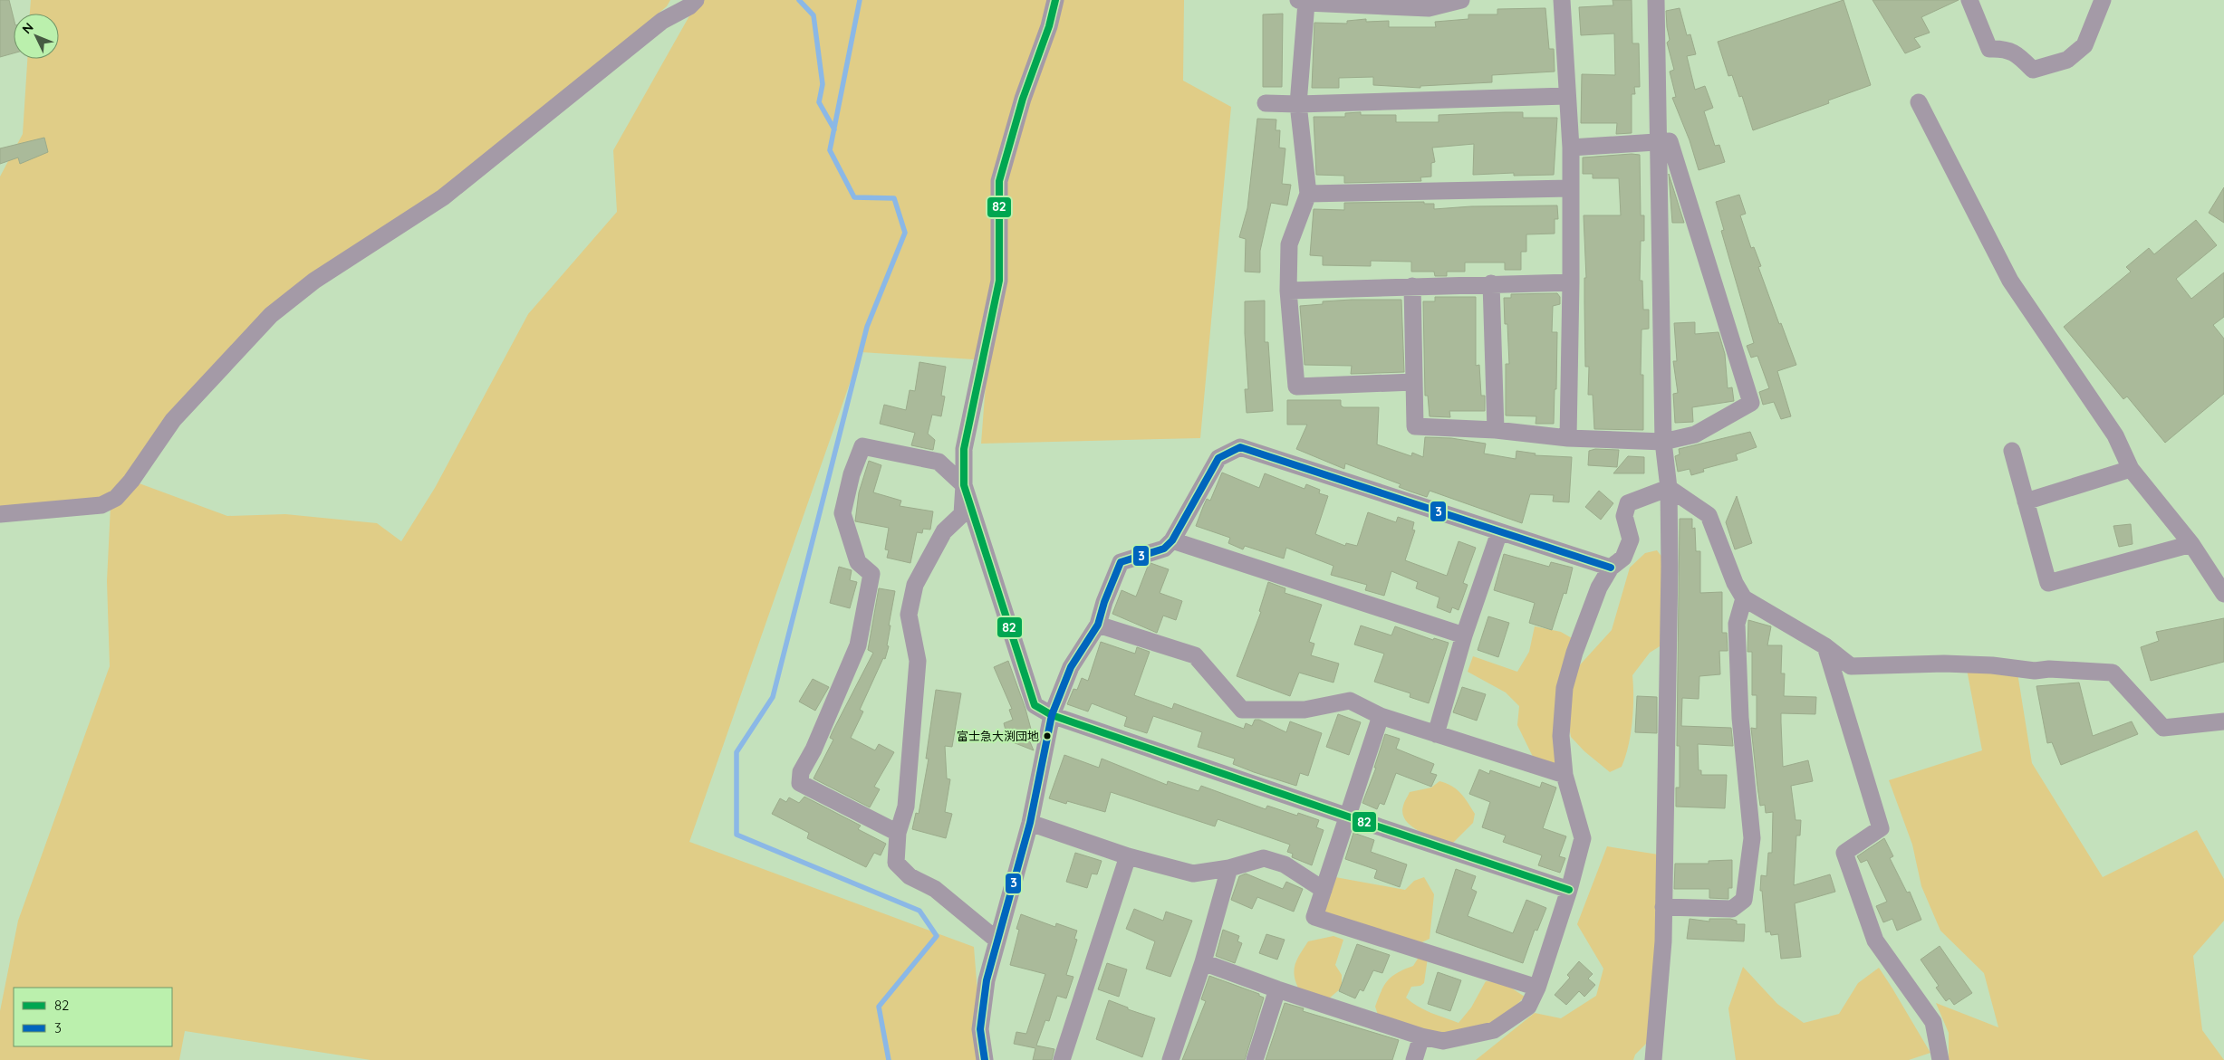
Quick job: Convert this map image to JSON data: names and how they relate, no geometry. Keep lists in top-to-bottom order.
{
  "places": ["富士急大渕団地"],
  "lines": ["transit line 82", "transit line 3"],
  "legend": ["82", "3"],
  "north": "top left"
}
